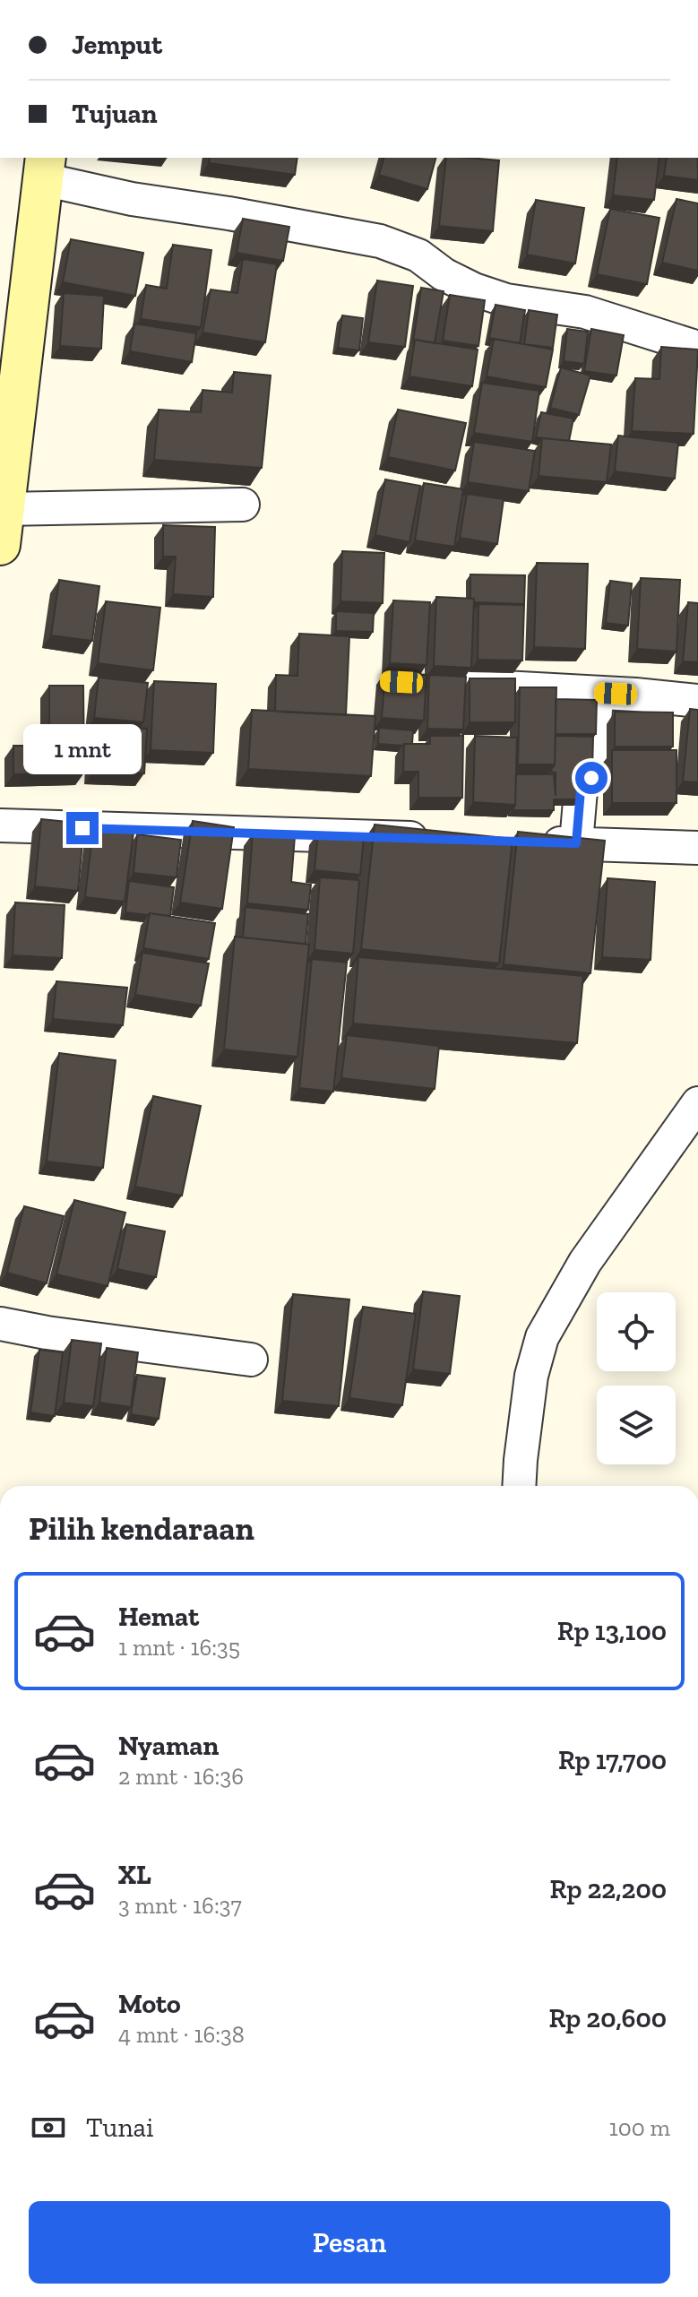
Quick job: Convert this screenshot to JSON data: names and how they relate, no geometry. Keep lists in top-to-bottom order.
{
  "page": {
    "banner": ["Jemput", "Tujuan"],
    "bubble": "1 mnt",
    "heading": "Pilih kendaraan",
    "list": [
      {
        "name": "Hemat",
        "note": "1 mnt · 16:35",
        "value": "Rp 13,100"
      },
      {
        "name": "Nyaman",
        "note": "2 mnt · 16:36",
        "value": "Rp 17,700"
      },
      {
        "name": "XL",
        "note": "3 mnt · 16:37",
        "value": "Rp 22,200"
      },
      {
        "name": "Moto",
        "note": "4 mnt · 16:38",
        "value": "Rp 20,600"
      }
    ],
    "pay": ["Tunai", "100 m"],
    "buttons": "Pesan"
  }
}
